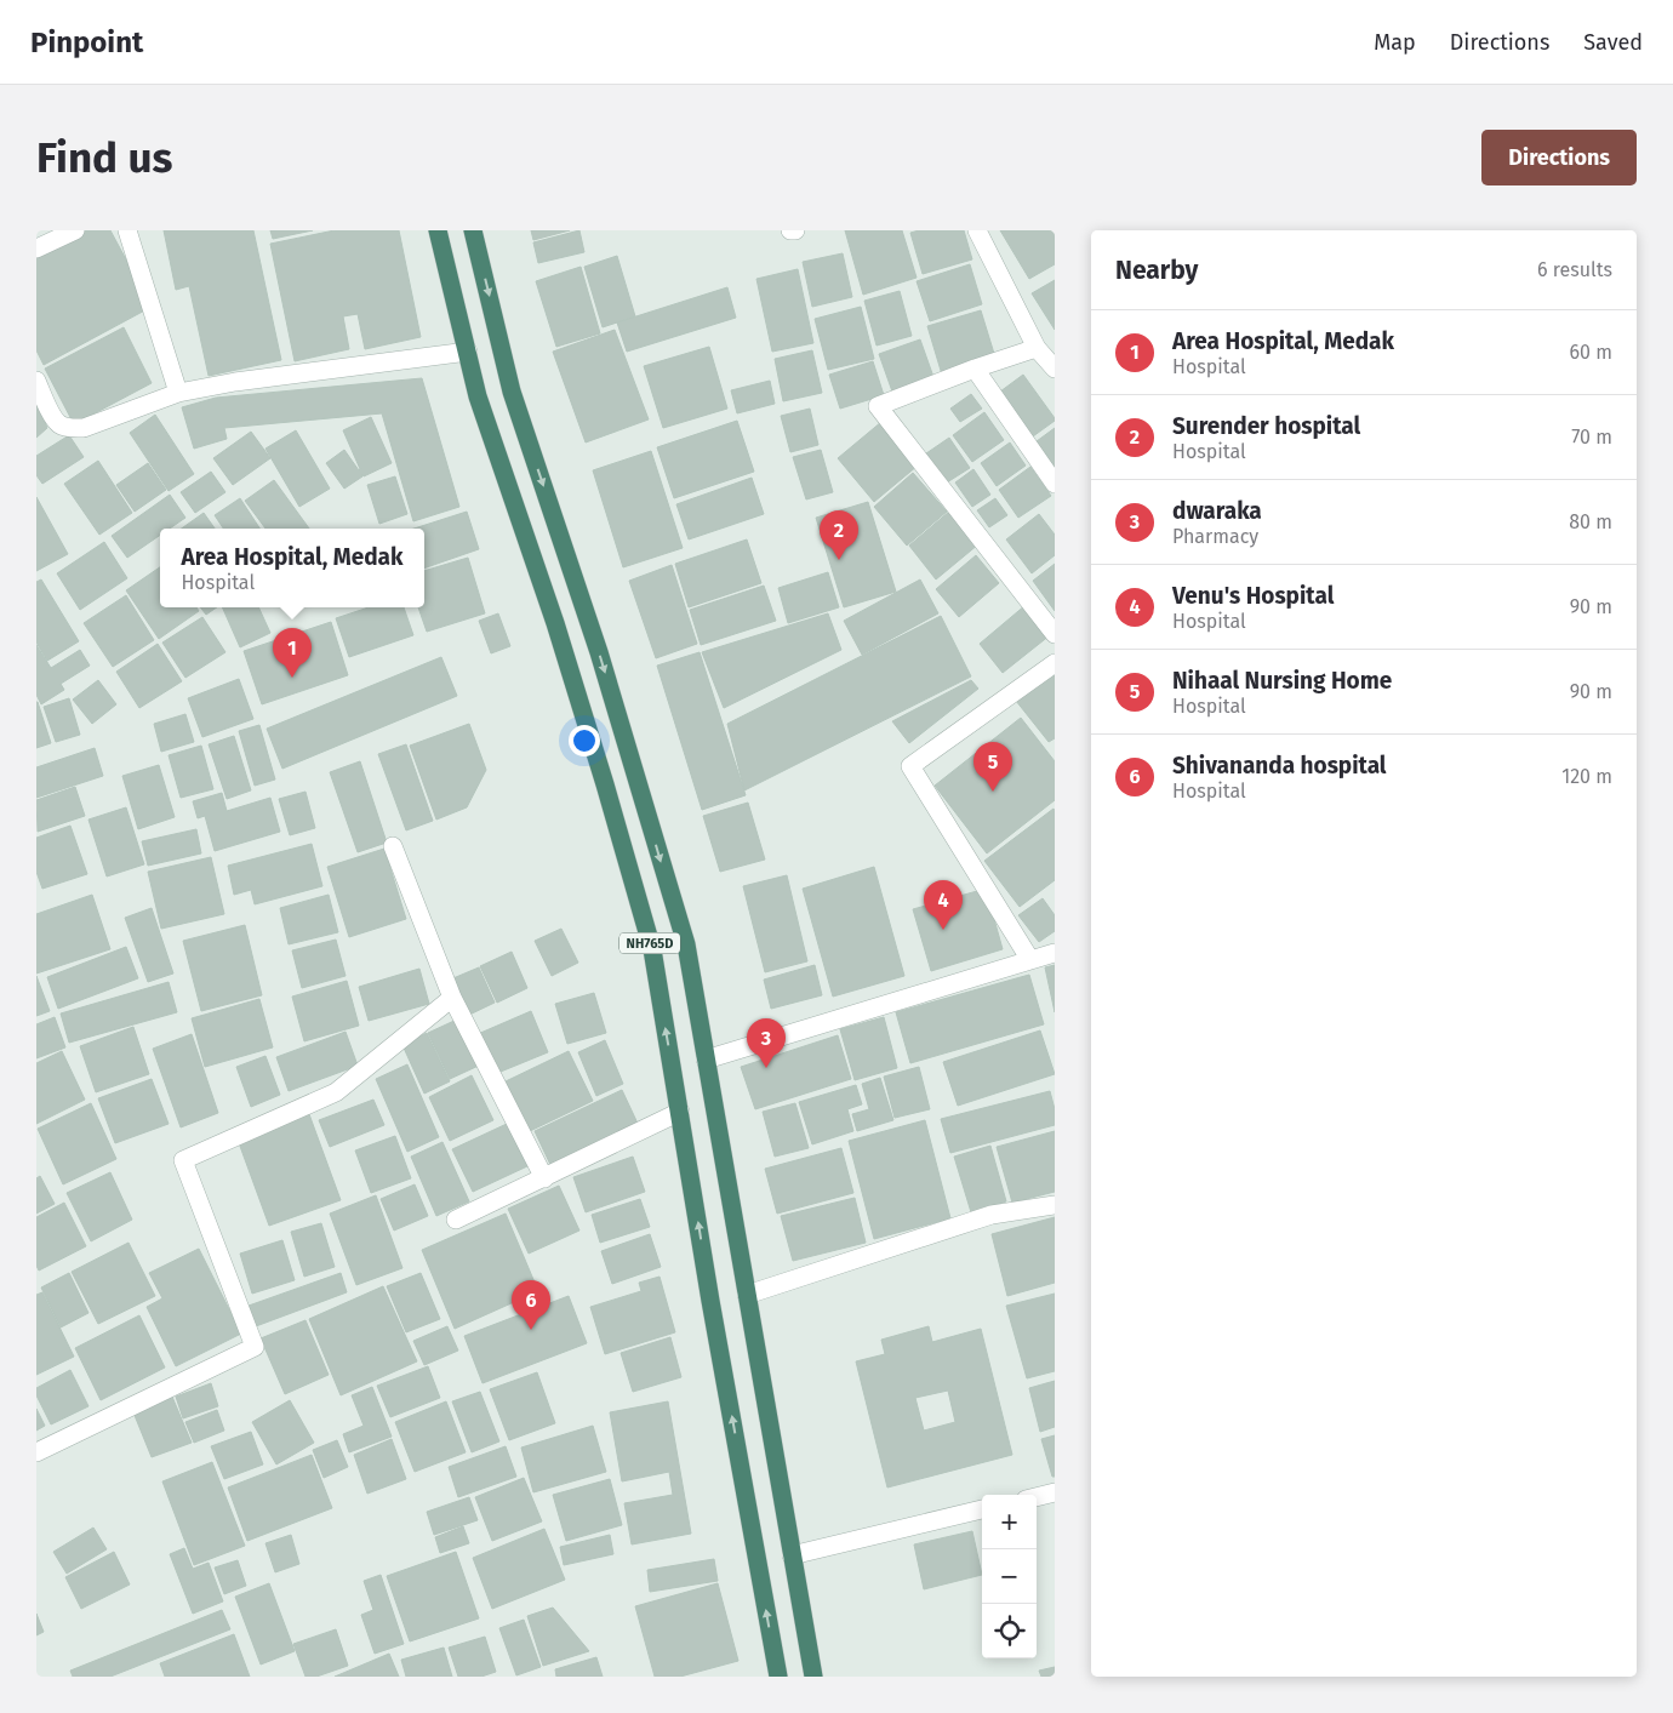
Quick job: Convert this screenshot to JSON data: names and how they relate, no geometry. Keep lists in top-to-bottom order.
{
  "streets": {
    "highway": ["NH765D"]
  },
  "page": {
    "header": "Pinpoint",
    "nav": ["Map", "Directions", "Saved"],
    "buttons": "Directions",
    "title": "Find us",
    "heading": ["Nearby", "6 results"],
    "list": [
      {
        "mark": "1",
        "name": "Area Hospital, Medak",
        "note": "Hospital",
        "value": "60 m"
      },
      {
        "mark": "2",
        "name": "Surender hospital",
        "note": "Hospital",
        "value": "70 m"
      },
      {
        "mark": "3",
        "name": "dwaraka",
        "note": "Pharmacy",
        "value": "80 m"
      },
      {
        "mark": "4",
        "name": "Venu's Hospital",
        "note": "Hospital",
        "value": "90 m"
      },
      {
        "mark": "5",
        "name": "Nihaal Nursing Home",
        "note": "Hospital",
        "value": "90 m"
      },
      {
        "mark": "6",
        "name": "Shivananda hospital",
        "note": "Hospital",
        "value": "120 m"
      }
    ],
    "pins": [
      "2",
      "1",
      "5",
      "4",
      "3",
      "6"
    ],
    "popup": ["Area Hospital, Medak", "Hospital"],
    "map_buttons": ["+", "−"]
  }
}
